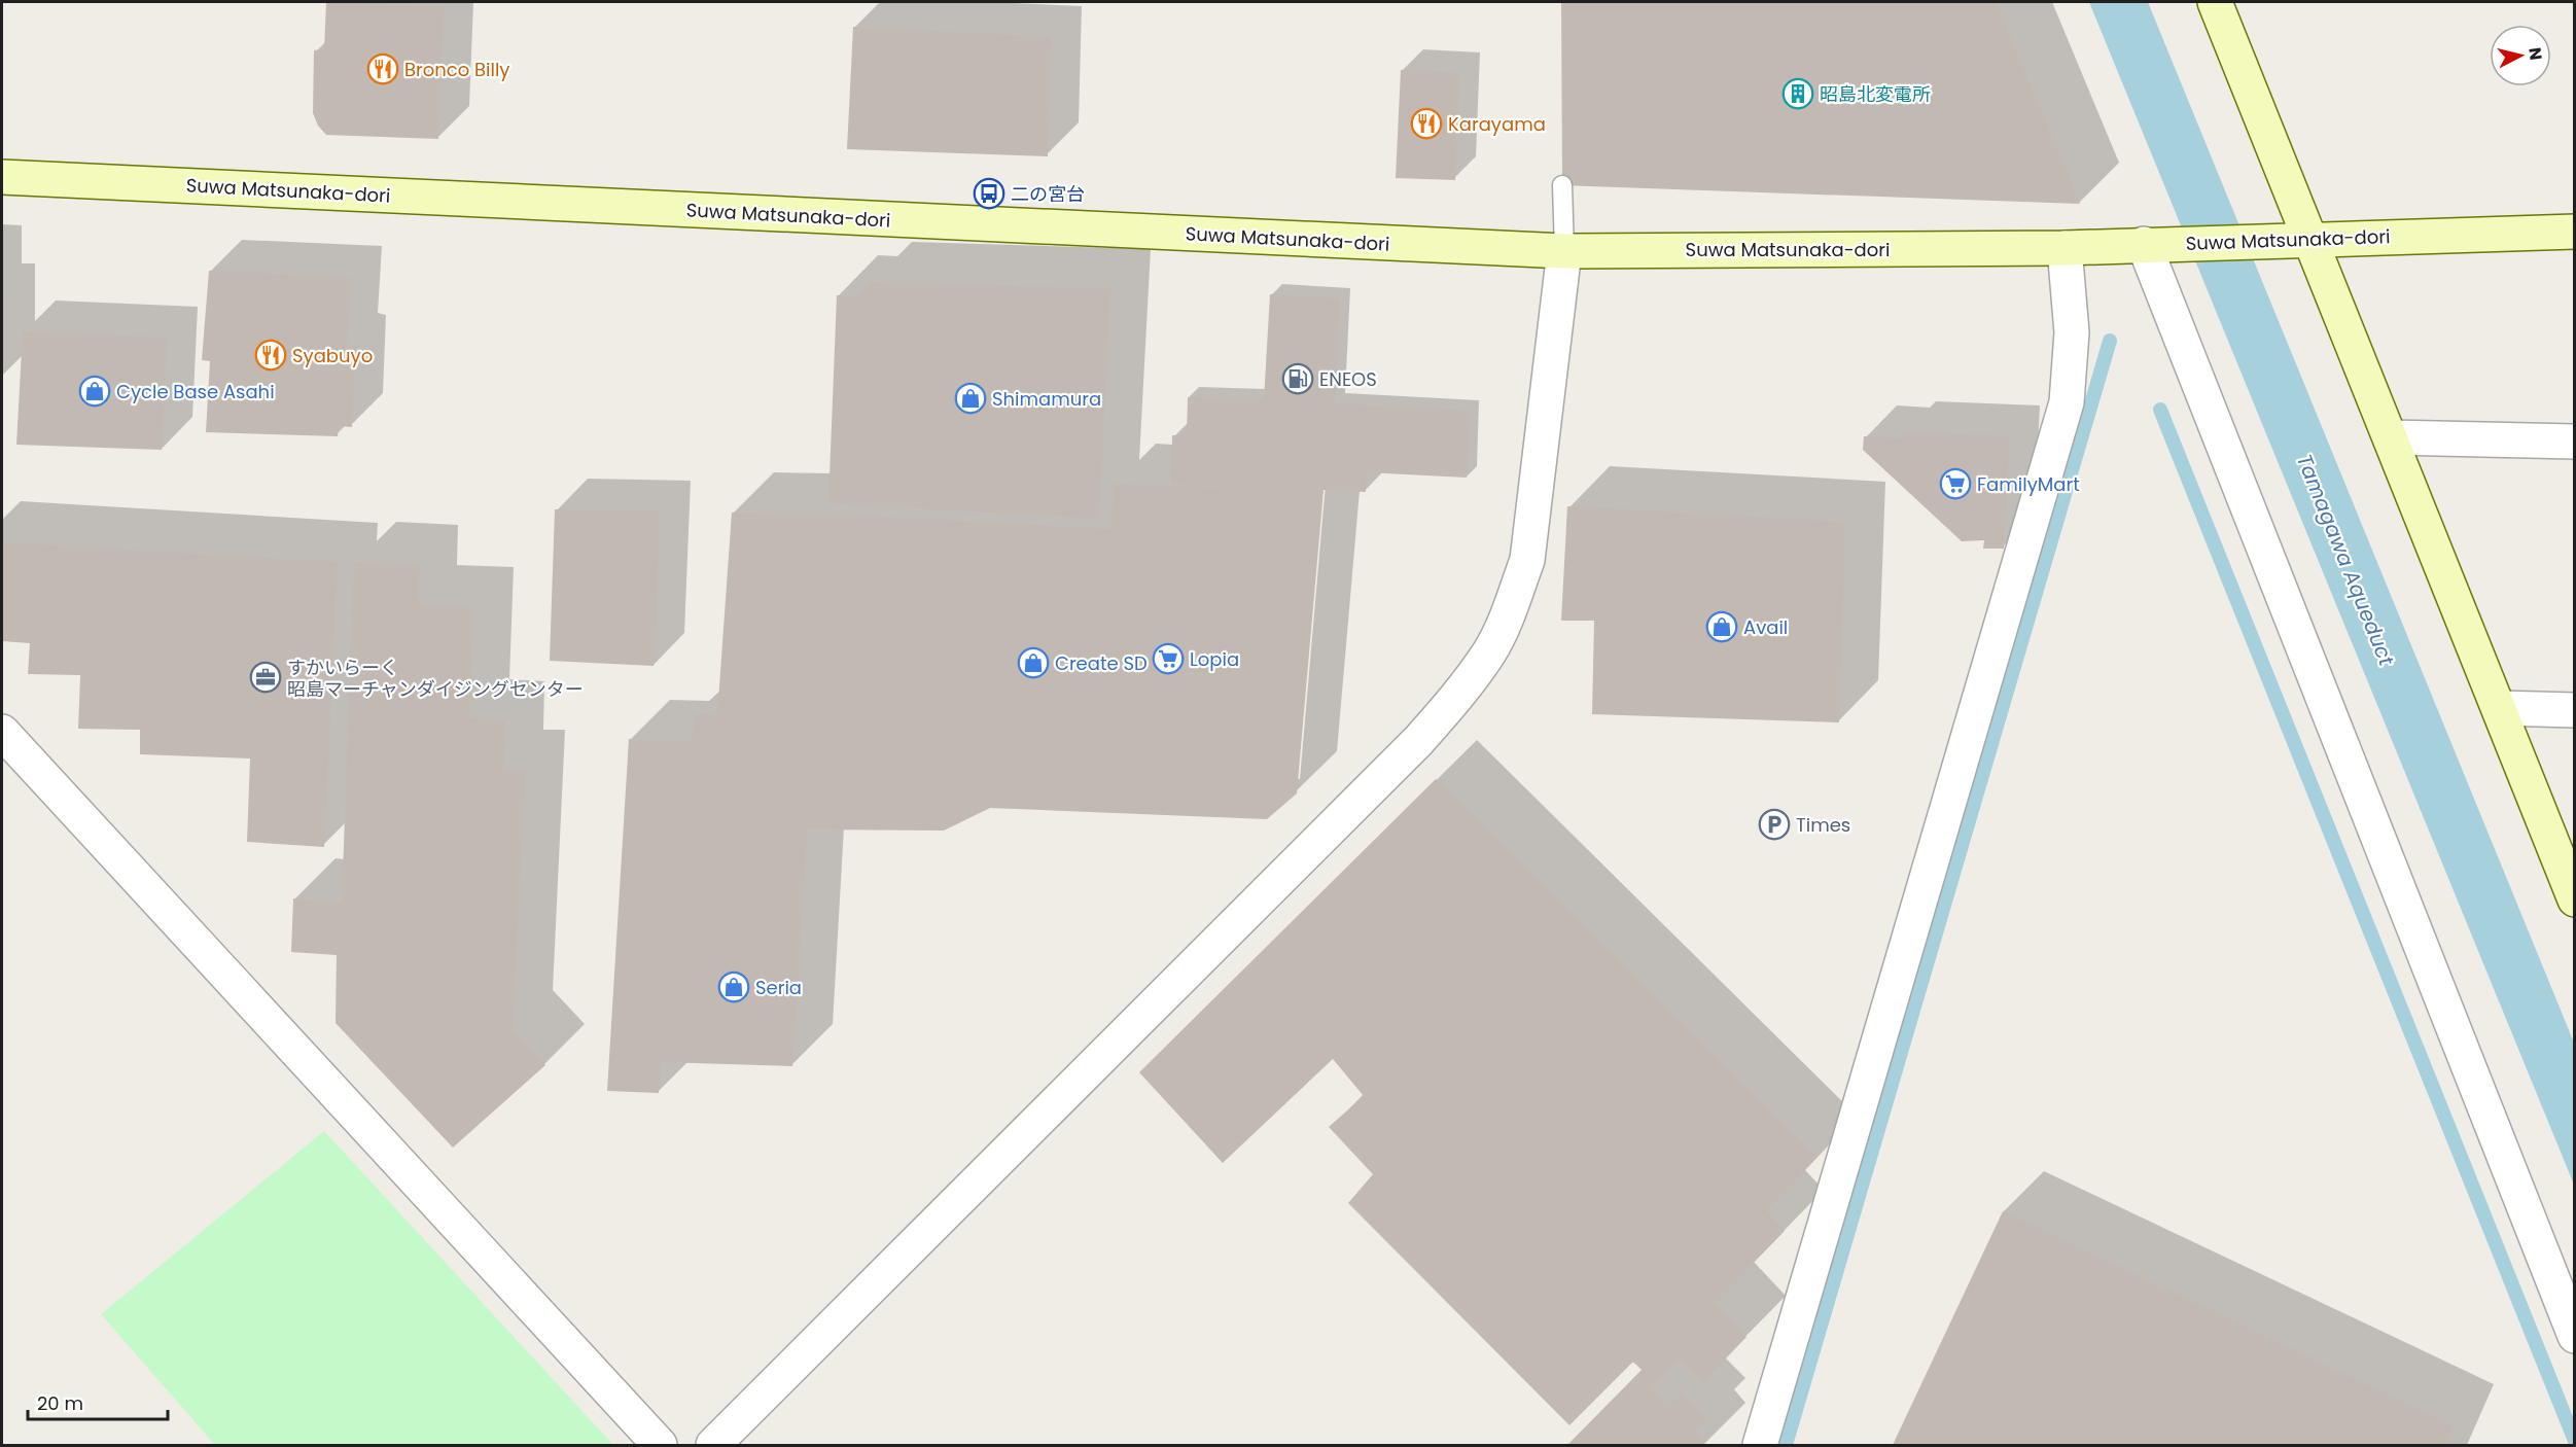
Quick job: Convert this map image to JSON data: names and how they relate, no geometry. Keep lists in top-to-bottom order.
{
  "streets": {
    "street": ["Suwa Matsunaka-dori"]
  },
  "water": ["Tamagawa Aqueduct"],
  "places": {
    "restaurant": ["Bronco Billy", "Karayama", "Syabuyo"],
    "building": ["昭島北変電所"],
    "bus stop": ["二の宮台"],
    "fuel station": ["ENEOS"],
    "shop": [
      "Cycle Base Asahi",
      "Shimamura",
      "Avail",
      "Create SD",
      "Seria"
    ],
    "supermarket": ["FamilyMart", "Lopia"],
    "office": ["すかいらーく 昭島マーチャンダイジングセンター"],
    "parking": ["Times"]
  },
  "scale_bar": "20 m",
  "north": "right"
}
